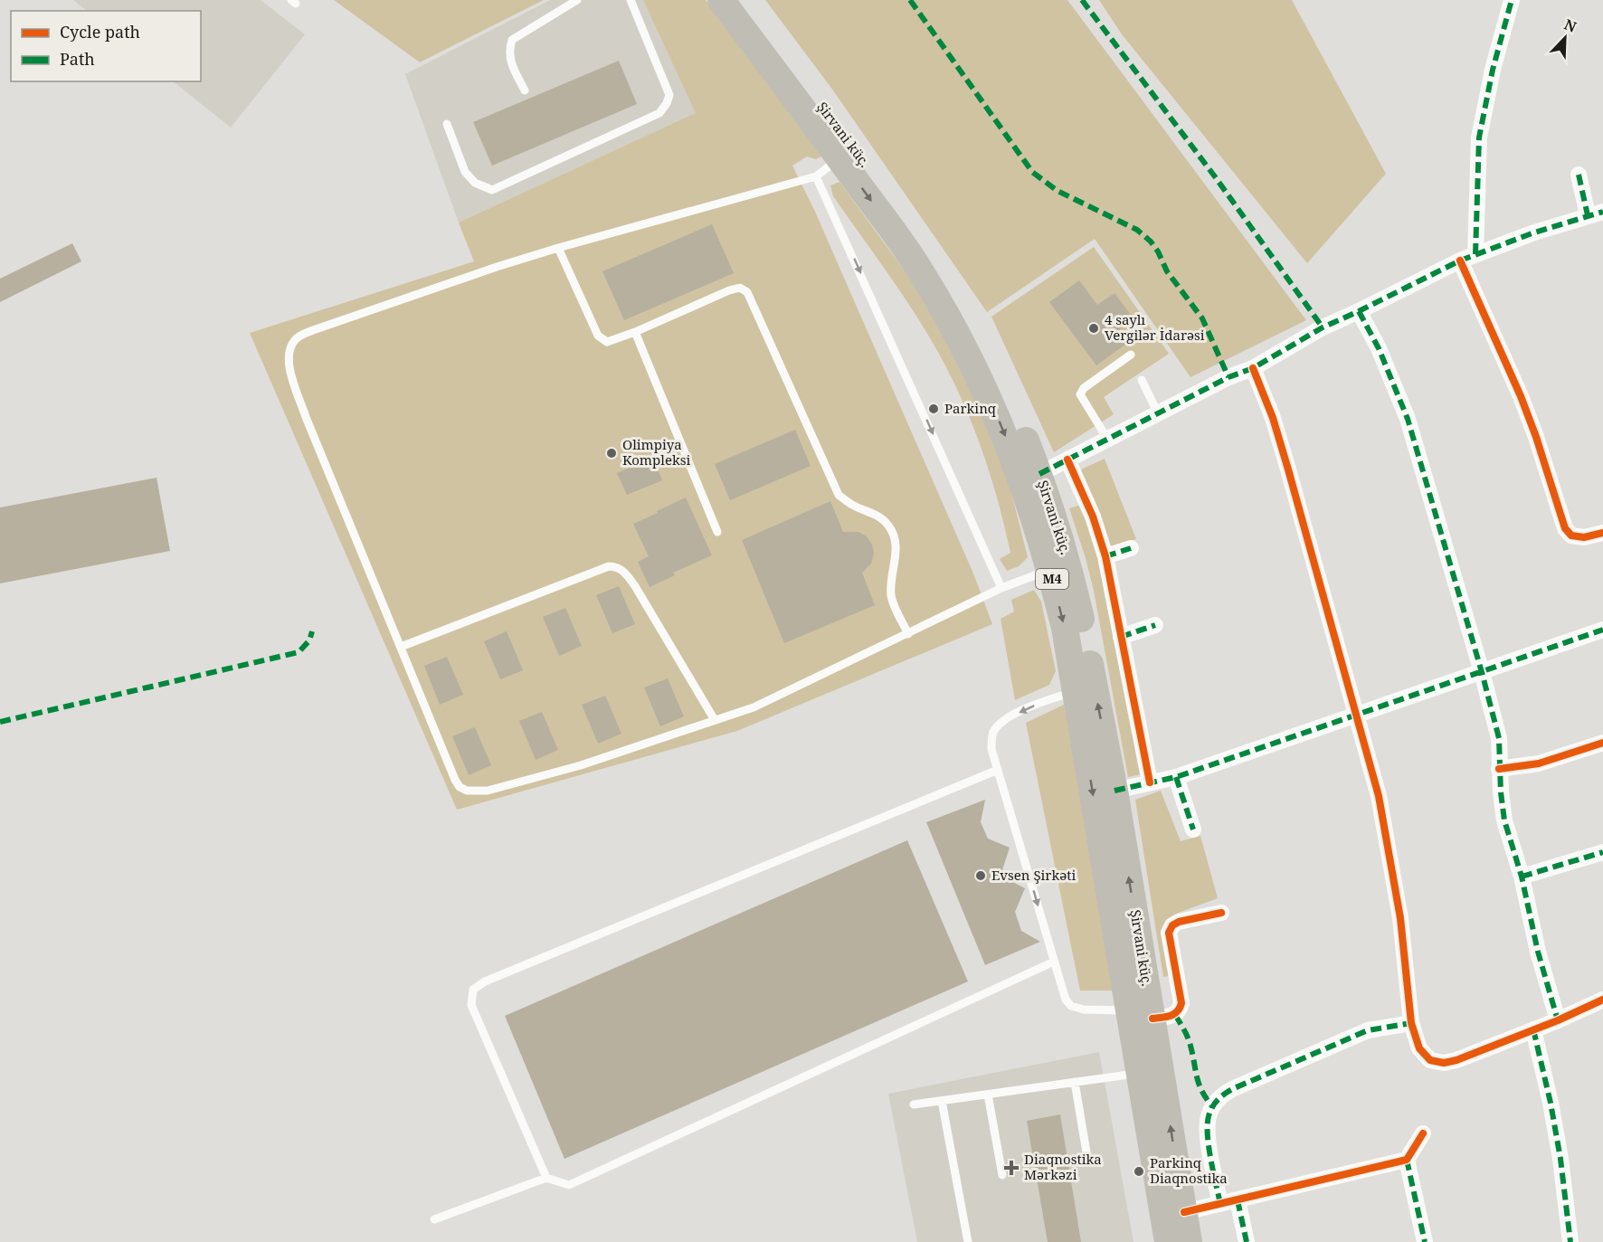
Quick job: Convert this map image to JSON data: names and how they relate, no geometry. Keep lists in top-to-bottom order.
{
  "streets": {
    "highway": ["Şirvani küç.", "M4"]
  },
  "crossings": [
    ["Şirvani küç.", "M4"]
  ],
  "places": {
    "other": [
      "4 saylı Vergilər İdarəsi",
      "Parkinq",
      "Olimpiya Kompleksi",
      "Evsen Şirkəti",
      "Parkinq Diaqnostika"
    ],
    "health": ["Diaqnostika Mərkəzi"]
  },
  "legend": ["Cycle path", "Path"],
  "north": "top right"
}
